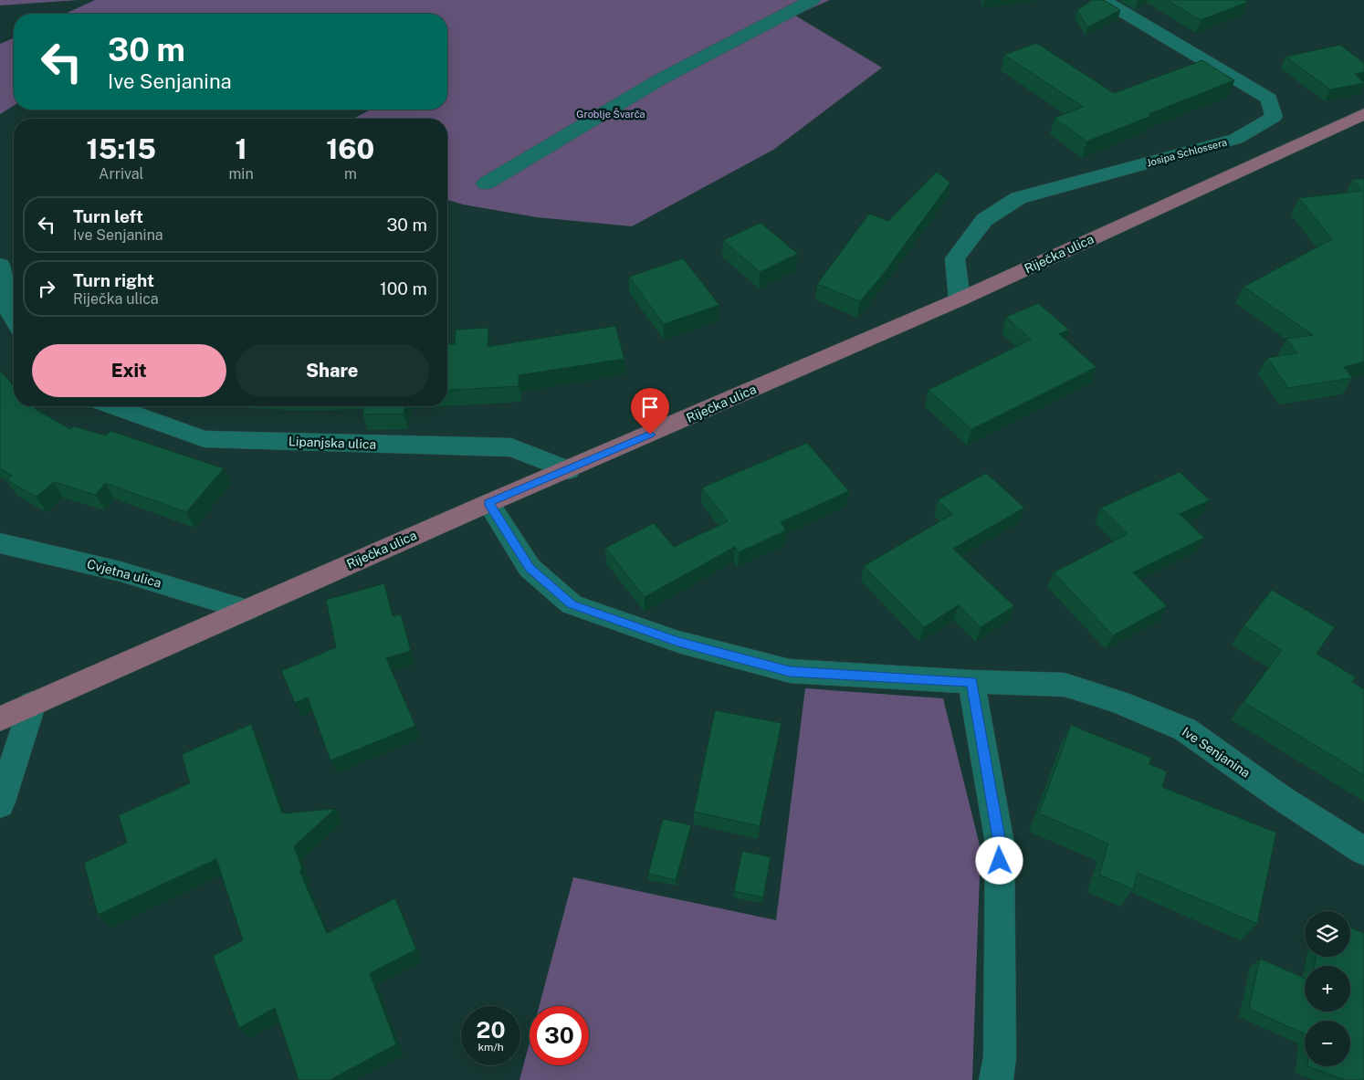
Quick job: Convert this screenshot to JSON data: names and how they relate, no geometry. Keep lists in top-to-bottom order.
{
  "streets": {
    "main road": ["Riječka ulica"],
    "street": [
      "Josipa Schlossera",
      "Lipanjska ulica",
      "Cvjetna ulica",
      "Ive Senjanina"
    ]
  },
  "crossings": [
    ["Josipa Schlossera", "Riječka ulica"],
    ["Riječka ulica", "Lipanjska ulica"],
    ["Riječka ulica", "Cvjetna ulica"],
    ["Riječka ulica", "Ive Senjanina"]
  ],
  "parks": ["Groblje Švarča"],
  "page": {
    "turn": ["30 m", "Ive Senjanina"],
    "eta": [
      "15:15",
      "Arrival",
      "1",
      "min",
      "160",
      "m"
    ],
    "list": [
      {
        "name": "Turn left",
        "note": "Ive Senjanina",
        "value": "30 m"
      },
      {
        "name": "Turn right",
        "note": "Riječka ulica",
        "value": "100 m"
      }
    ],
    "buttons": ["Exit", "Share"],
    "map_buttons": ["+", "−"],
    "speed": "20 km/h",
    "limit": "30"
  }
}
